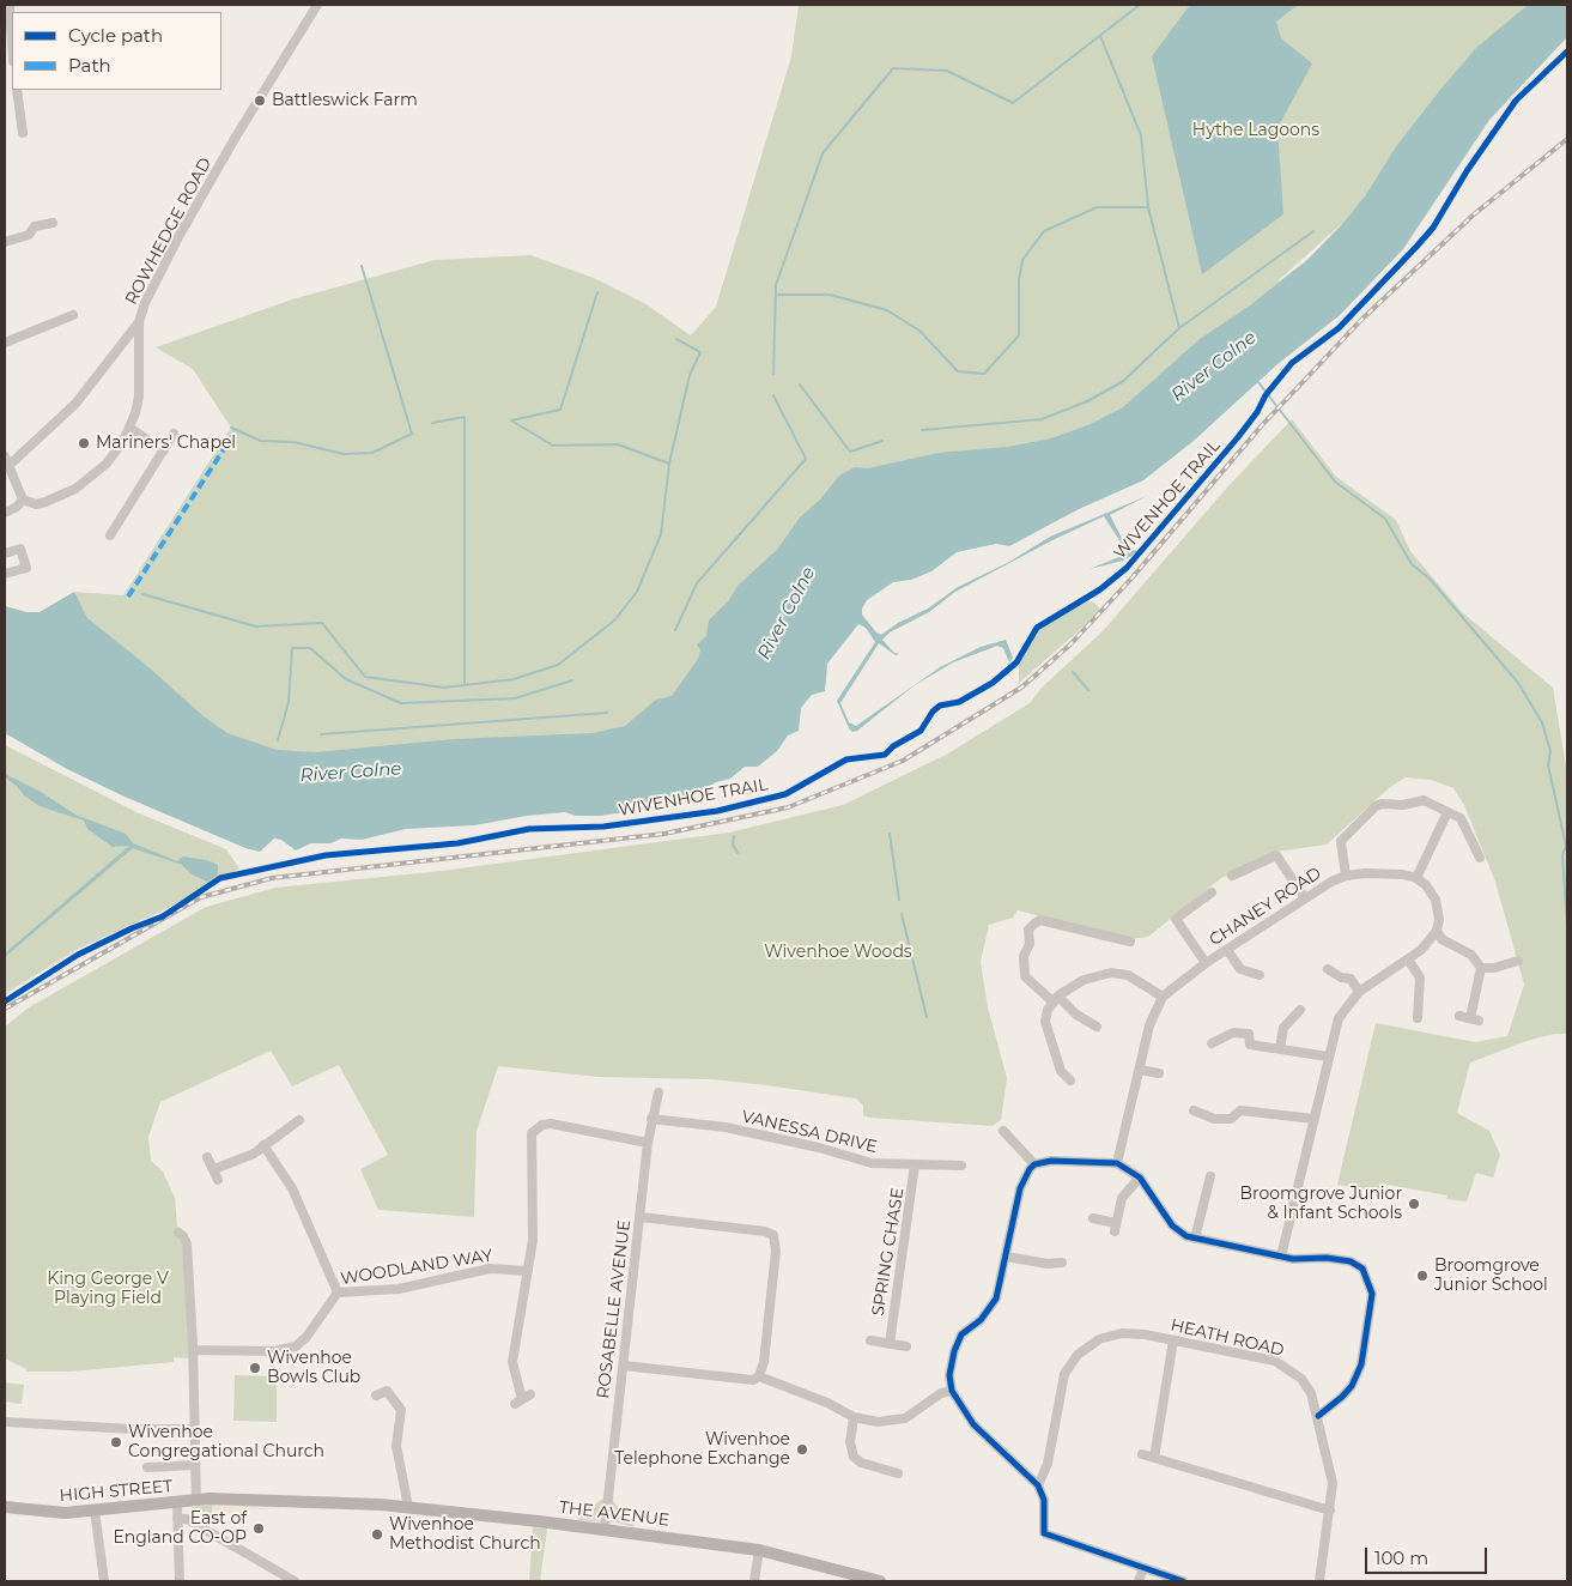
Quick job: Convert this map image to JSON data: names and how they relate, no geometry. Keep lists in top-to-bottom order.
{
  "streets": {
    "main road": ["HIGH STREET", "THE AVENUE"],
    "street": [
      "ROWHEDGE ROAD",
      "CHANEY ROAD",
      "VANESSA DRIVE",
      "SPRING CHASE",
      "WOODLAND WAY",
      "ROSABELLE AVENUE",
      "HEATH ROAD"
    ],
    "cycle path": ["WIVENHOE TRAIL"]
  },
  "crossings": [
    ["VANESSA DRIVE", "SPRING CHASE"],
    ["VANESSA DRIVE", "ROSABELLE AVENUE"],
    ["ROSABELLE AVENUE", "THE AVENUE"],
    ["HIGH STREET", "THE AVENUE"]
  ],
  "water": ["River Colne"],
  "parks": ["Hythe Lagoons", "Wivenhoe Woods", "King George V Playing Field"],
  "places": [
    "Battleswick Farm",
    "Mariners' Chapel",
    "Broomgrove Junior & Infant Schools",
    "Broomgrove Junior School",
    "Wivenhoe Bowls Club",
    "Wivenhoe Congregational Church",
    "Wivenhoe Telephone Exchange",
    "East of England CO-OP",
    "Wivenhoe Methodist Church"
  ],
  "legend": ["Cycle path", "Path"],
  "scale_bar": "100 m"
}
